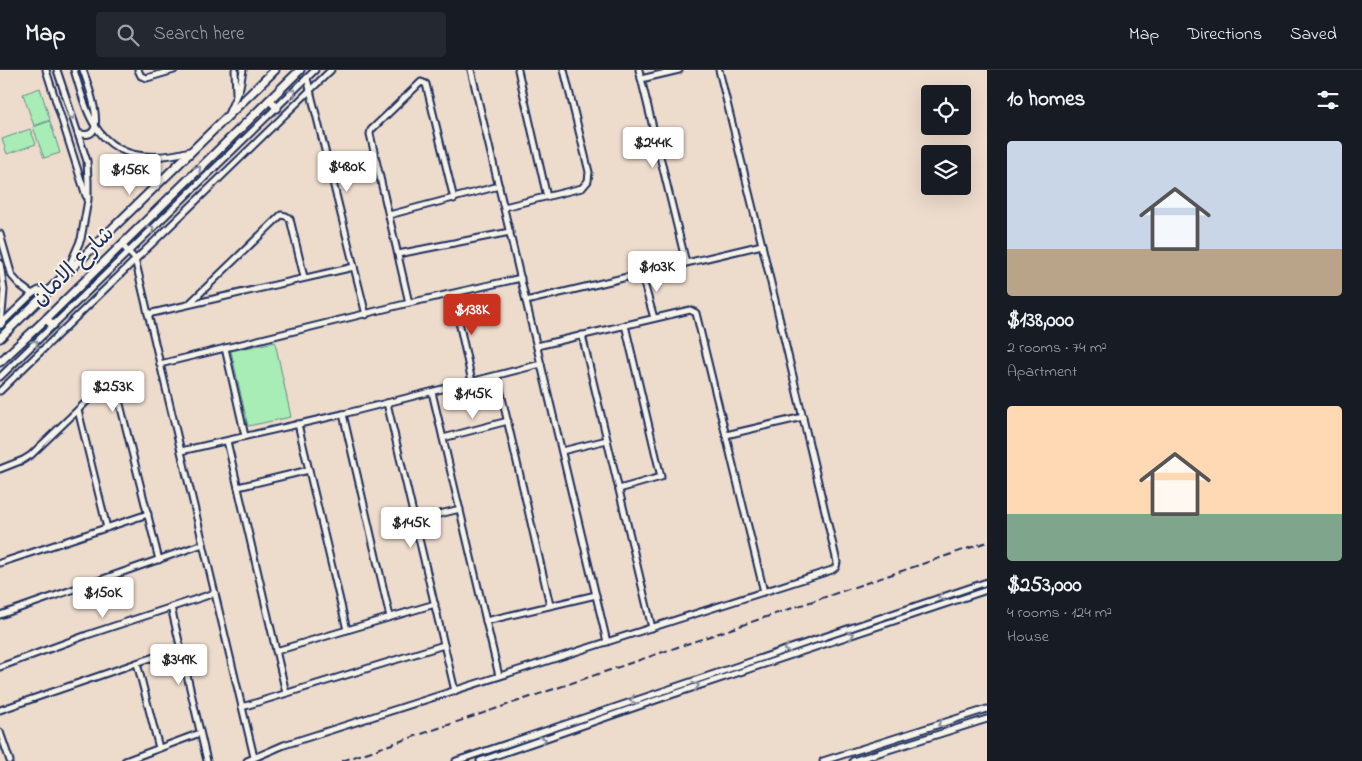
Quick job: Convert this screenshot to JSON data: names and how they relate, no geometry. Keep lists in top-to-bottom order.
{
  "streets": {
    "street": ["شارع الامان"]
  },
  "page": {
    "header": "Map",
    "search": "Search here",
    "nav": ["Map", "Directions", "Saved"],
    "heading": "10 homes",
    "price": [
      "$244K",
      "$480K",
      "$156K",
      "$103K",
      "$138K",
      "$253K",
      "$145K",
      "$145K",
      "$150K",
      "$349K"
    ],
    "list": [
      {
        "name": "$138,000",
        "note": "2 rooms · 74 m² · Apartment"
      },
      {
        "name": "$253,000",
        "note": "4 rooms · 124 m² · House"
      }
    ]
  }
}
